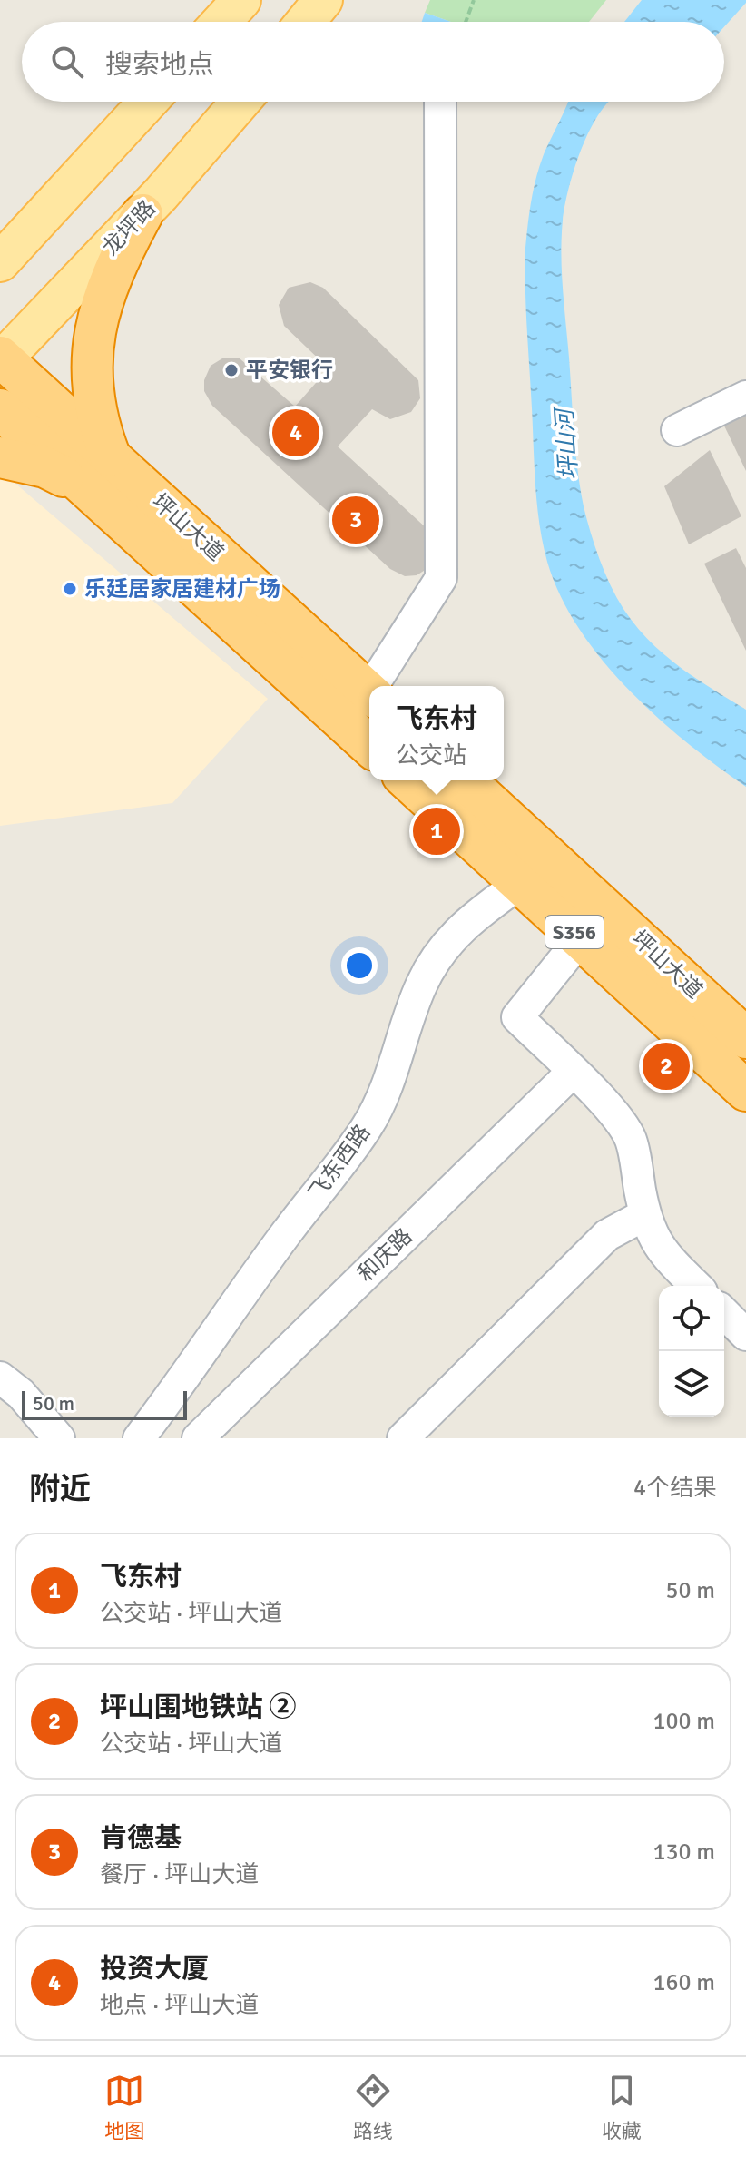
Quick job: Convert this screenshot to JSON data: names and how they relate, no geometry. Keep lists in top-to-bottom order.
{
  "streets": {
    "highway": ["坪山大道", "S356"],
    "main road": ["龙坪路"],
    "street": ["飞东西路", "和庆路"]
  },
  "crossings": [
    ["龙坪路", "坪山大道"],
    ["坪山大道", "飞东西路"]
  ],
  "water": ["坪山河"],
  "places": ["平安银行", "乐廷居家居建材广场"],
  "scale_bar": "50 m",
  "page": {
    "search": "搜索地点",
    "pins": [
      "4",
      "3",
      "1",
      "2"
    ],
    "popup": ["飞东村", "公交站"],
    "scale": "50 m",
    "heading": ["附近", "4个结果"],
    "list": [
      {
        "mark": "1",
        "name": "飞东村",
        "note": "公交站 · 坪山大道",
        "value": "50 m"
      },
      {
        "mark": "2",
        "name": "坪山围地铁站 ②",
        "note": "公交站 · 坪山大道",
        "value": "100 m"
      },
      {
        "mark": "3",
        "name": "肯德基",
        "note": "餐厅 · 坪山大道",
        "value": "130 m"
      },
      {
        "mark": "4",
        "name": "投资大厦",
        "note": "地点 · 坪山大道",
        "value": "160 m"
      }
    ],
    "nav": ["地图", "路线", "收藏"]
  }
}
